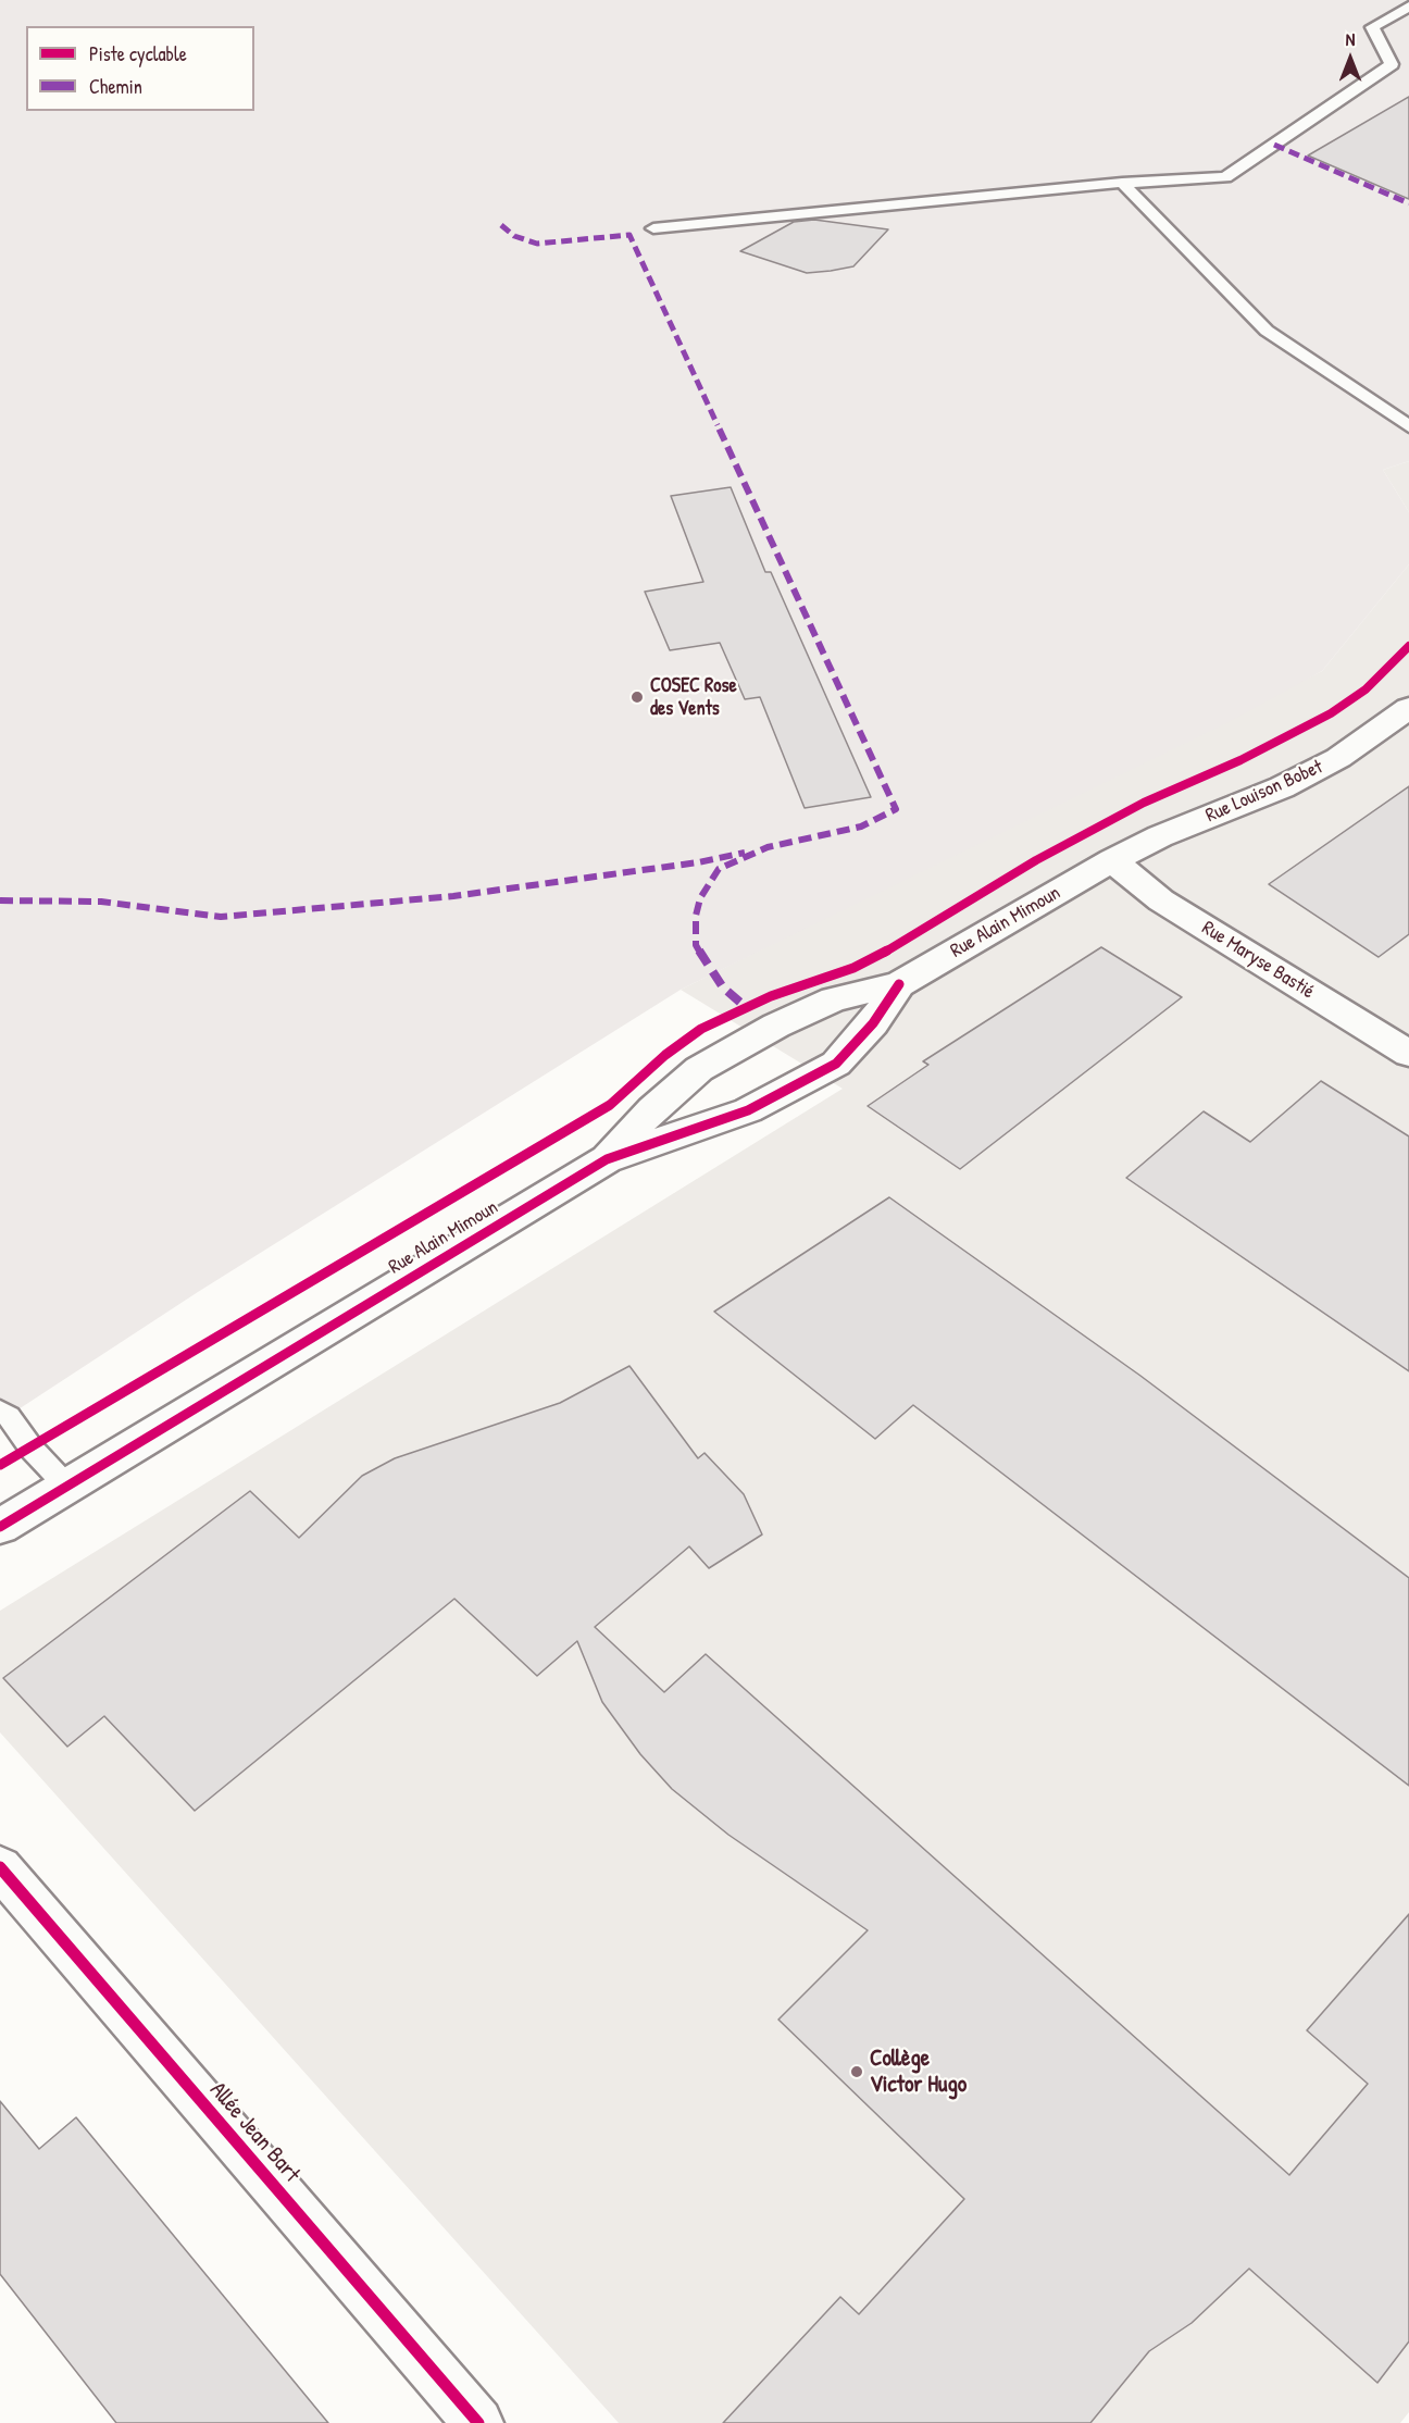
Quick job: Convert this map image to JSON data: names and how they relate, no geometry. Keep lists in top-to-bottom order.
{
  "streets": {
    "street": [
      "Rue Louison Bobet",
      "Rue Alain Mimoun",
      "Rue Maryse Bastié",
      "Allée Jean Bart"
    ]
  },
  "crossings": [
    ["Rue Louison Bobet", "Rue Alain Mimoun"],
    ["Rue Louison Bobet", "Rue Maryse Bastié"],
    ["Rue Alain Mimoun", "Rue Maryse Bastié"]
  ],
  "places": ["COSEC Rose des Vents", "Collège Victor Hugo"],
  "legend": ["Piste cyclable", "Chemin"],
  "north": "top"
}
